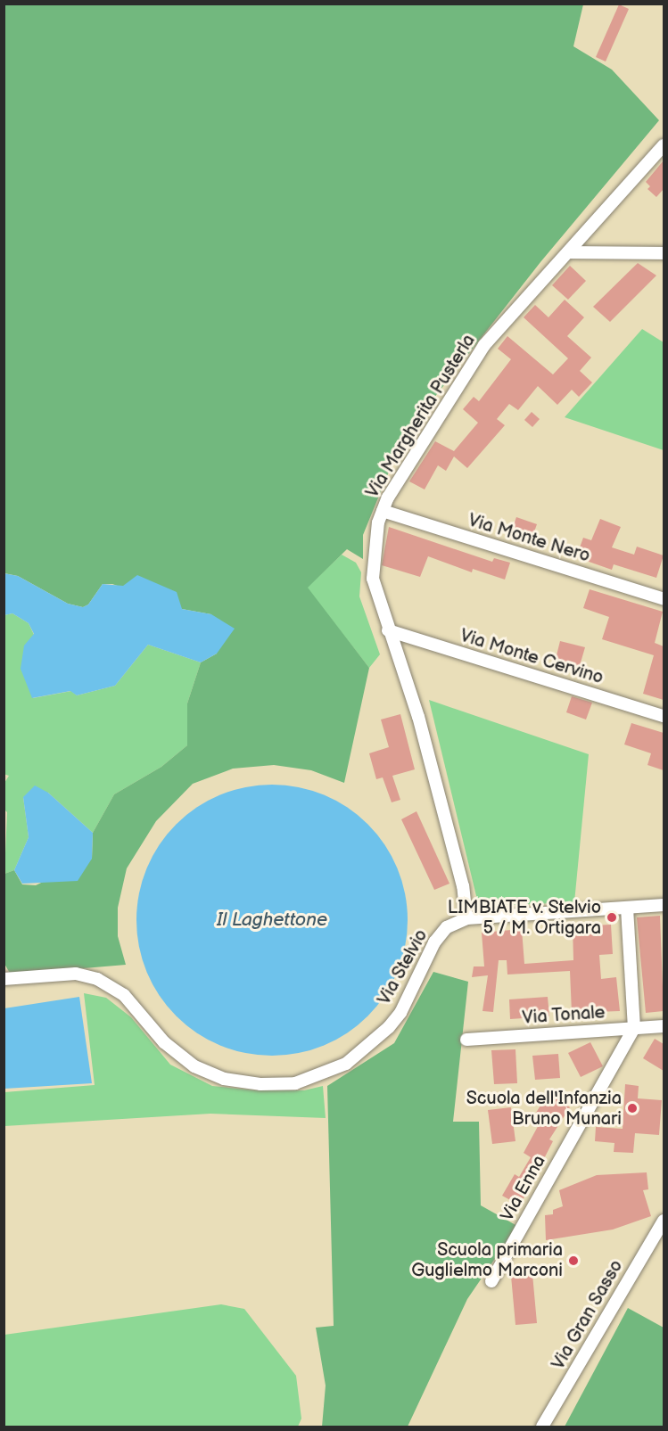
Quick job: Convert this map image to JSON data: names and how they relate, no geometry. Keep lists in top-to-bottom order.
{
  "streets": {
    "street": [
      "Via Margherita Pusterla",
      "Via Monte Nero",
      "Via Monte Cervino",
      "Via Stelvio",
      "Via Tonale",
      "Via Enna",
      "Via Gran Sasso"
    ]
  },
  "crossings": [
    ["Via Margherita Pusterla", "Via Monte Nero"],
    ["Via Margherita Pusterla", "Via Monte Cervino"],
    ["Via Margherita Pusterla", "Via Stelvio"],
    ["Via Tonale", "Via Enna"]
  ],
  "water": ["Il Laghettone"],
  "places": ["LIMBIATE v. Stelvio 5 / M. Ortigara", "Scuola dell'Infanzia Bruno Munari", "Scuola primaria Guglielmo Marconi"]
}
